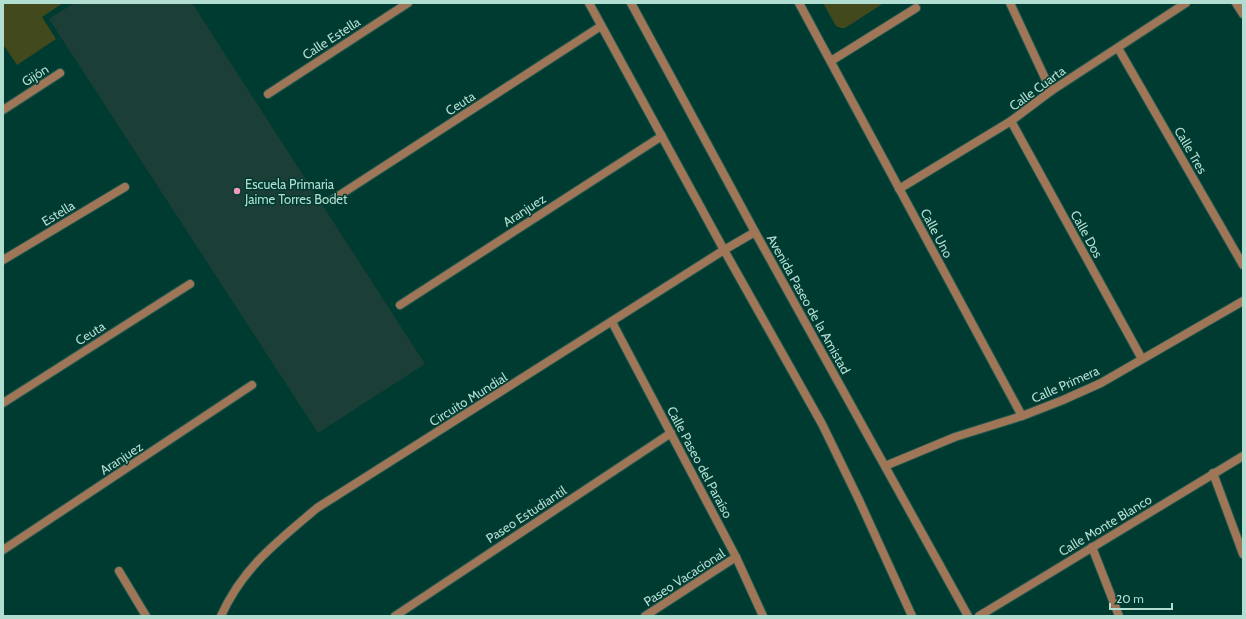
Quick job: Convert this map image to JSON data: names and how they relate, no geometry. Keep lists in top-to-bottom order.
{
  "streets": {
    "street": [
      "Calle Estella",
      "Gijón",
      "Calle Cuarta",
      "Ceuta",
      "Calle Tres",
      "Aranjuez",
      "Estella",
      "Calle Uno",
      "Calle Dos",
      "Avenida Paseo de la Amistad",
      "Calle Primera",
      "Circuito Mundial",
      "Calle Paseo del Paraíso",
      "Paseo Estudiantil",
      "Calle Monte Blanco",
      "Paseo Vacacional"
    ]
  },
  "crossings": [
    ["Calle Cuarta", "Calle Tres"],
    ["Calle Cuarta", "Calle Uno"],
    ["Calle Cuarta", "Calle Dos"],
    ["Calle Uno", "Calle Primera"],
    ["Calle Dos", "Calle Primera"],
    ["Avenida Paseo de la Amistad", "Calle Primera"],
    ["Avenida Paseo de la Amistad", "Circuito Mundial"],
    ["Circuito Mundial", "Calle Paseo del Paraíso"],
    ["Calle Paseo del Paraíso", "Paseo Estudiantil"],
    ["Calle Paseo del Paraíso", "Paseo Vacacional"]
  ],
  "places": ["Escuela Primaria Jaime Torres Bodet"],
  "scale_bar": "20 m"
}
